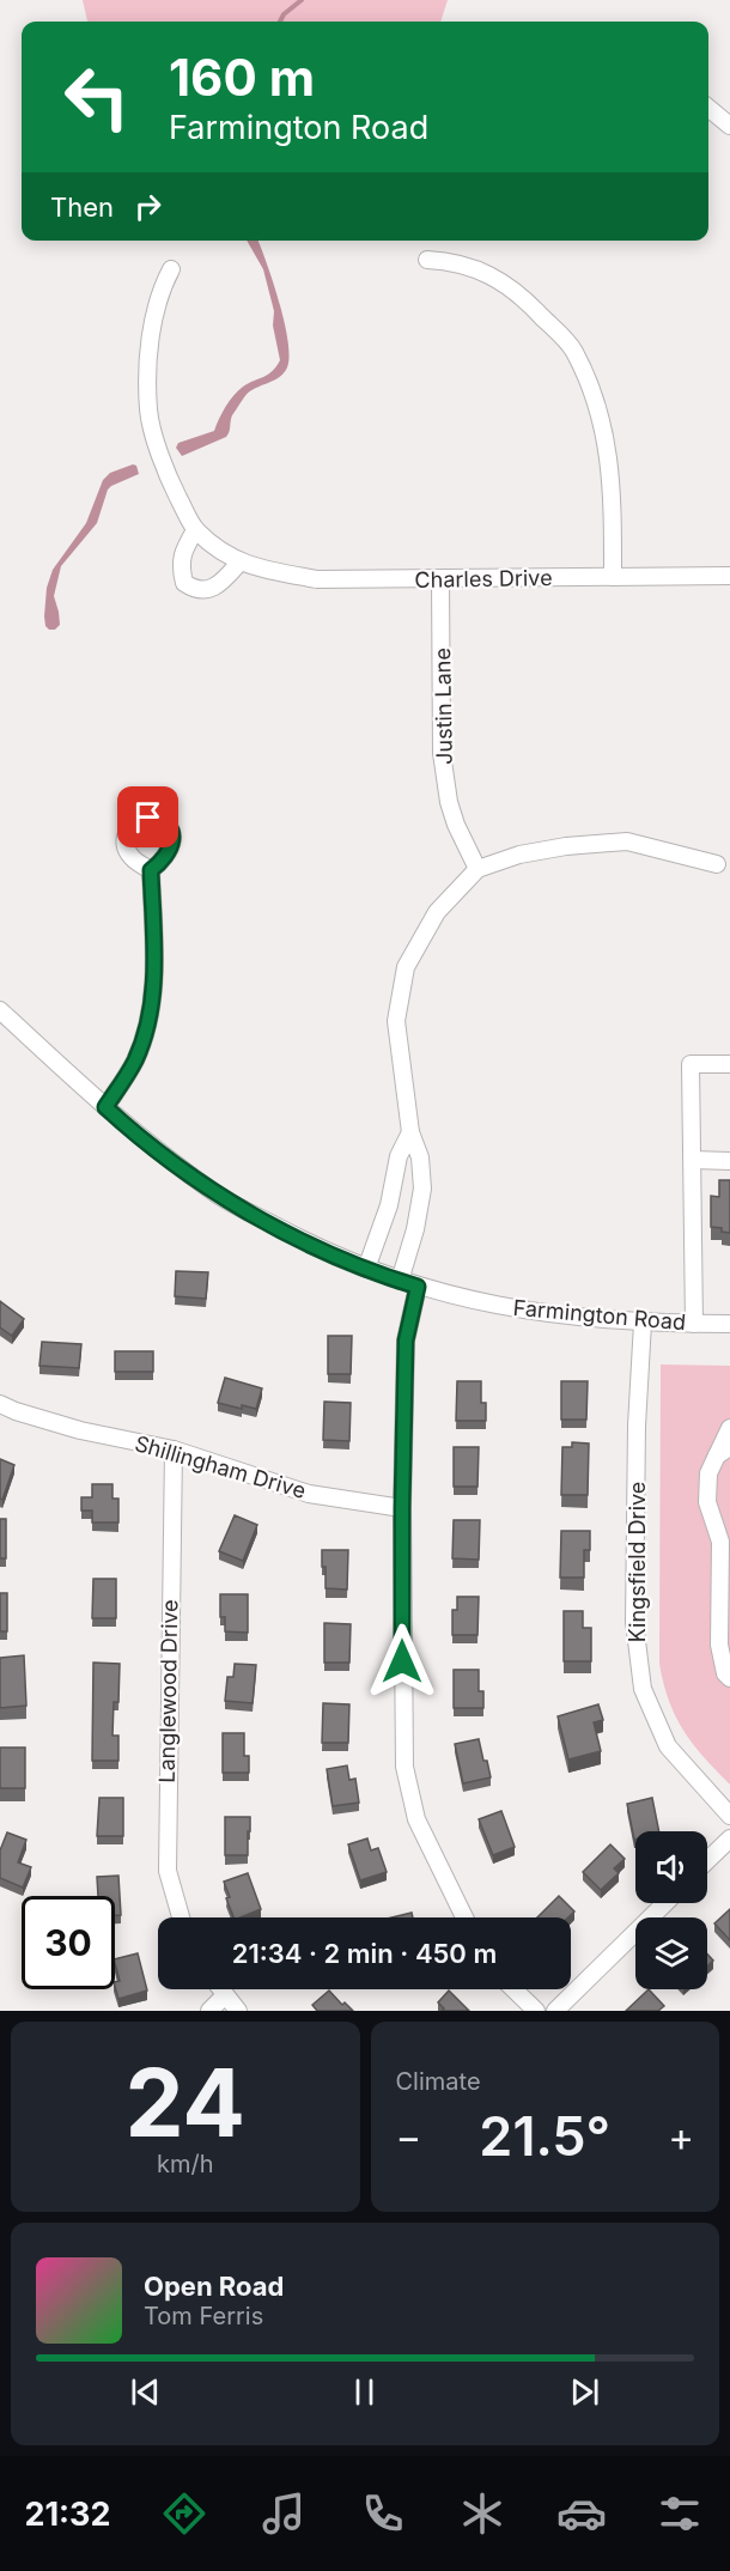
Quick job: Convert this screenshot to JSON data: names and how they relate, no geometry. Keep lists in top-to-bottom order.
{
  "streets": {
    "street": [
      "Charles Drive",
      "Justin Lane",
      "Farmington Road",
      "Shillingham Drive",
      "Kingsfield Drive",
      "Langlewood Drive"
    ]
  },
  "crossings": [
    ["Charles Drive", "Justin Lane"],
    ["Farmington Road", "Kingsfield Drive"],
    ["Shillingham Drive", "Langlewood Drive"]
  ],
  "page": {
    "turn": ["160 m", "Farmington Road"],
    "then": "Then",
    "limit": "30",
    "trip": "21:34 · 2 min · 450 m",
    "tile": [
      ["24", "km/h"],
      "Climate"
    ],
    "heat": ["−", "21.5°", "+"],
    "song": ["Open Road", "Tom Ferris"],
    "tabs": "21:32"
  }
}
